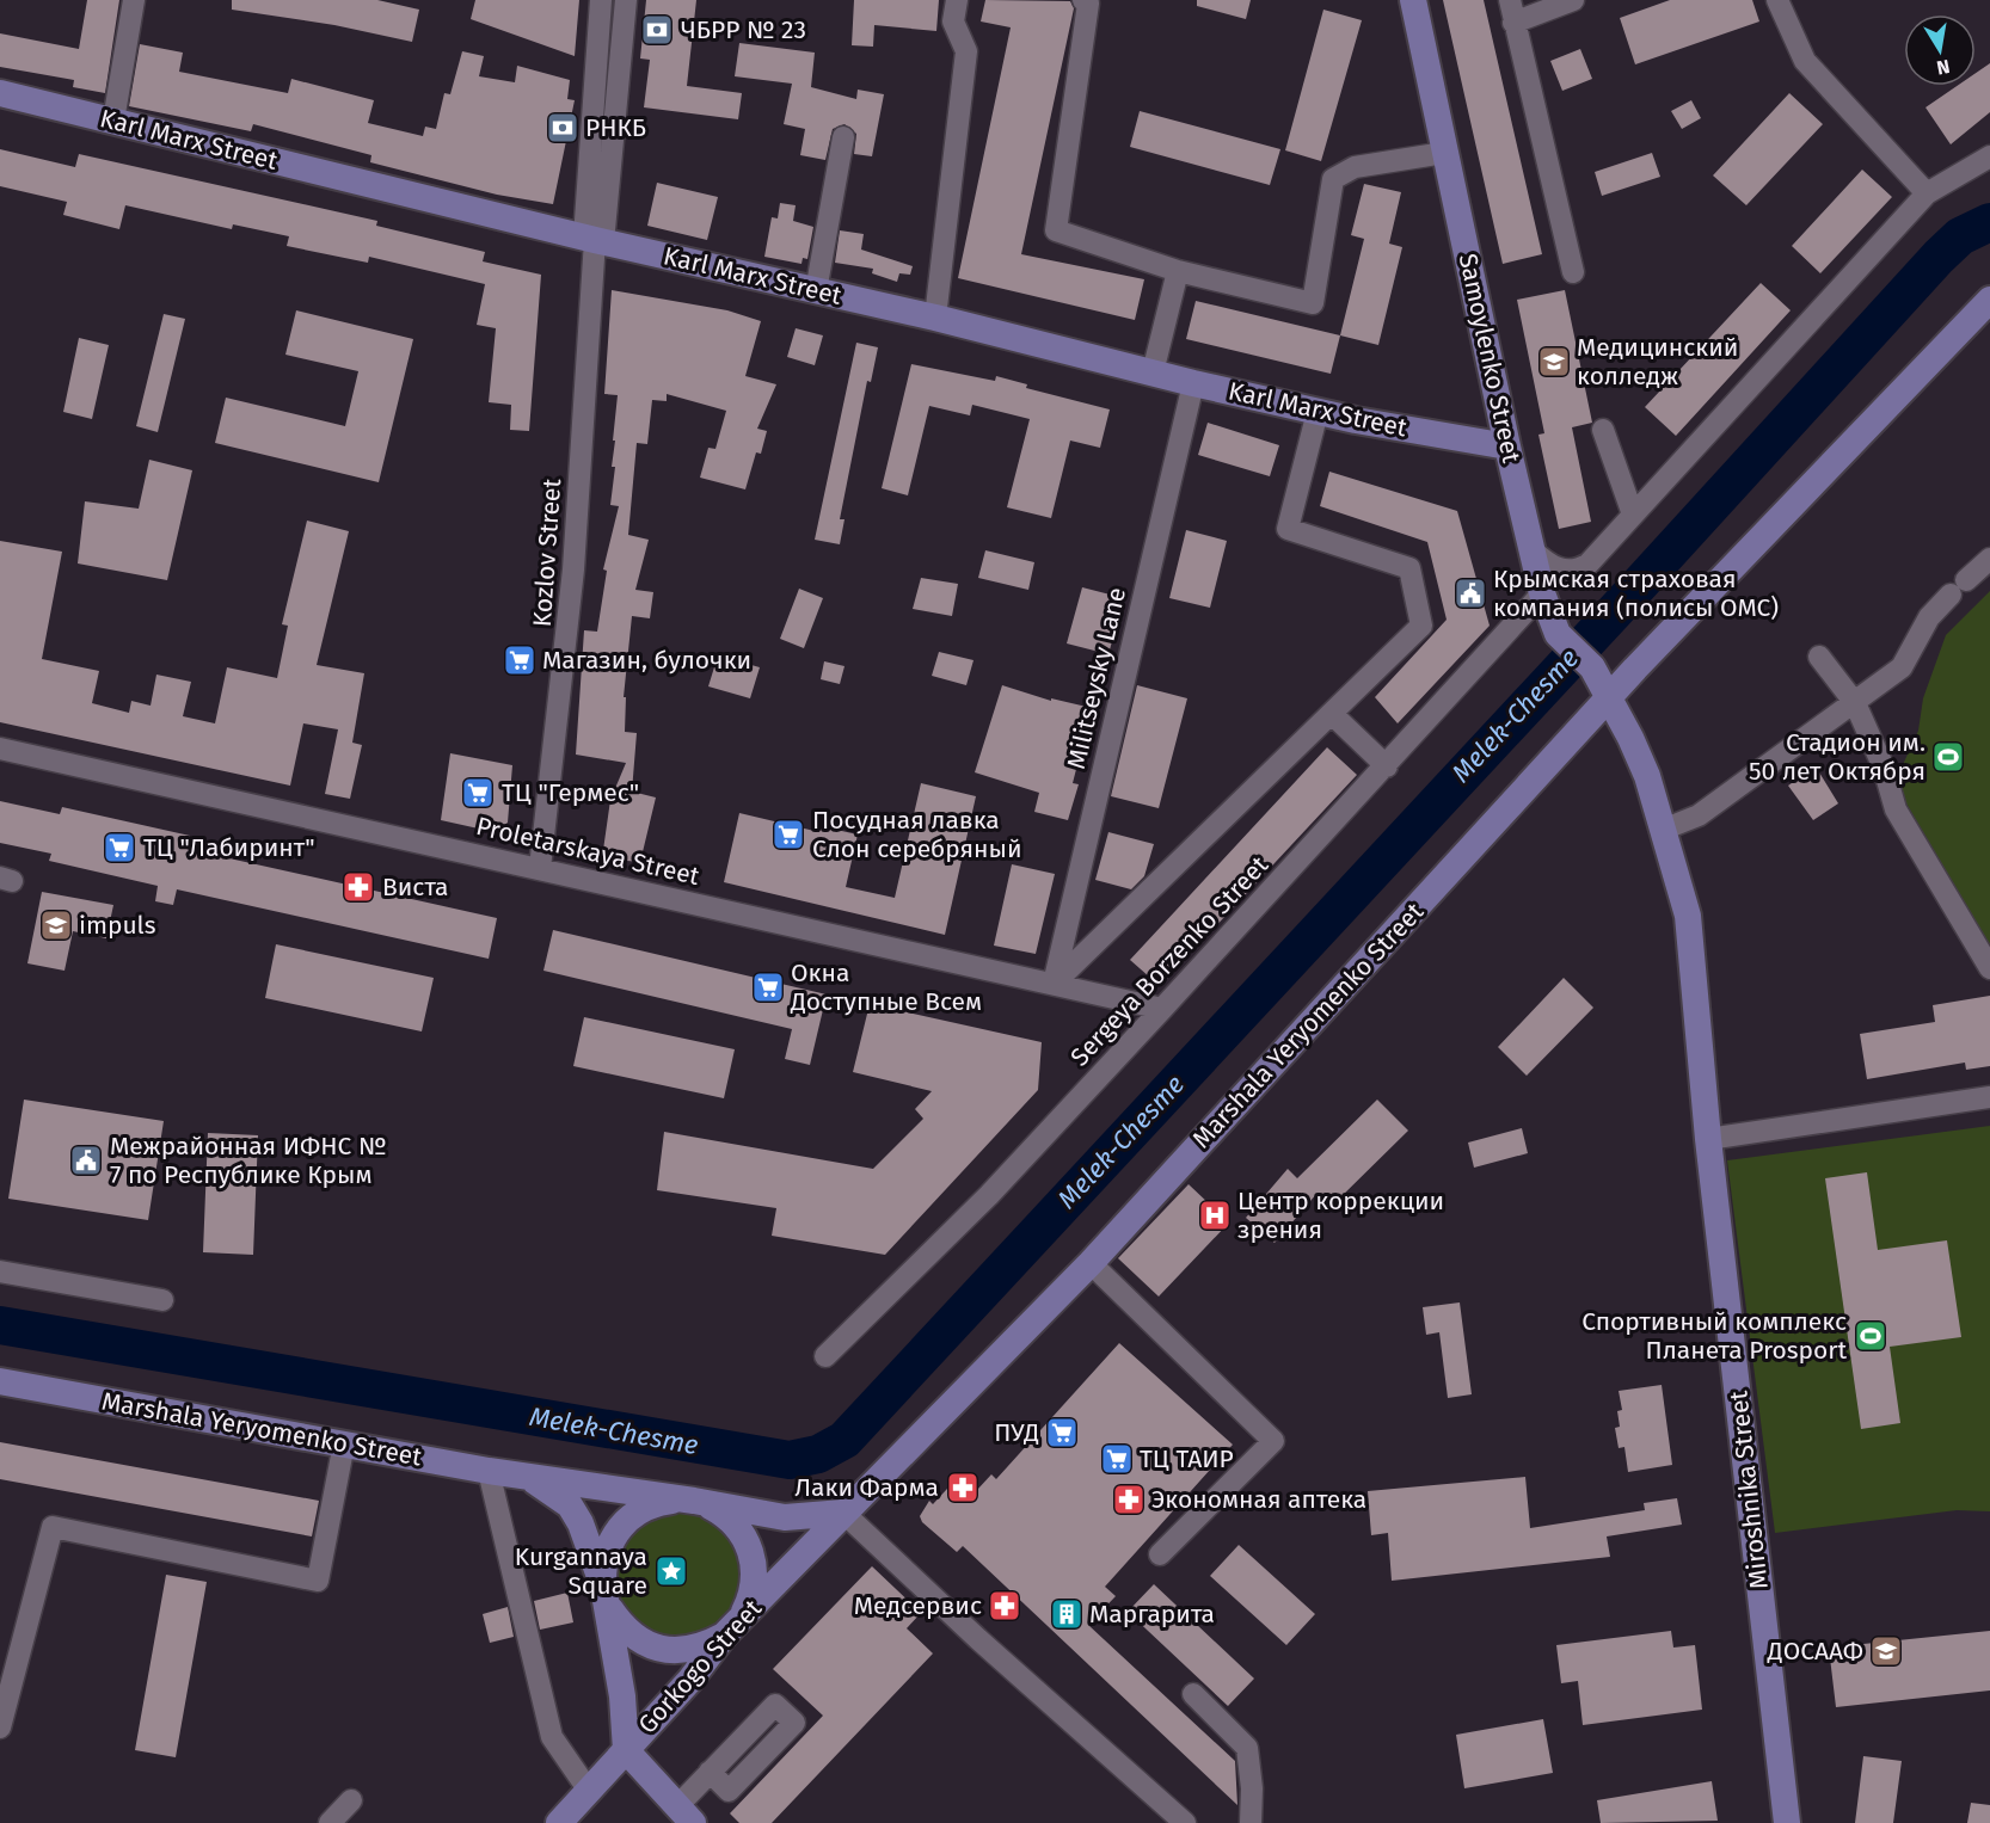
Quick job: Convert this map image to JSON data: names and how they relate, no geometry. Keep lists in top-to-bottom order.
{
  "streets": {
    "main road": [
      "Karl Marx Street",
      "Samoylenko Street",
      "Marshala Yeryomenko Street",
      "Miroshnika Street",
      "Gorkogo Street"
    ],
    "street": [
      "Kozlov Street",
      "Militseysky Lane",
      "Proletarskaya Street",
      "Sergeya Borzenko Street"
    ]
  },
  "crossings": [
    ["Karl Marx Street", "Samoylenko Street"],
    ["Karl Marx Street", "Kozlov Street"],
    ["Karl Marx Street", "Militseysky Lane"],
    ["Samoylenko Street", "Sergeya Borzenko Street"],
    ["Samoylenko Street", "Marshala Yeryomenko Street"],
    ["Samoylenko Street", "Miroshnika Street"],
    ["Kozlov Street", "Proletarskaya Street"],
    ["Militseysky Lane", "Proletarskaya Street"],
    ["Proletarskaya Street", "Sergeya Borzenko Street"],
    ["Marshala Yeryomenko Street", "Miroshnika Street"],
    ["Marshala Yeryomenko Street", "Gorkogo Street"]
  ],
  "water": ["Melek-Chesme"],
  "places": {
    "bank": ["ЧБРР № 23", "РНКБ"],
    "school or university": ["Медицинский колледж", "impuls", "ДОСААФ"],
    "public building": ["Крымская страховая компания (полисы ОМС)", "Межрайонная ИФНС № 7 по Республике Крым"],
    "supermarket": [
      "Магазин, булочки",
      "ТЦ \"Гермес\"",
      "Посудная лавка Слон серебряный",
      "ТЦ \"Лабиринт\"",
      "Окна Доступные Всем",
      "ПУД",
      "ТЦ ТАИР"
    ],
    "sports": ["Стадион им. 50 лет Октября", "Спортивный комплекс Планета Prosport"],
    "pharmacy": [
      "Виста",
      "Лаки Фарма",
      "Экономная аптека",
      "Медсервис"
    ],
    "hospital": ["Центр коррекции зрения"],
    "place": ["Kurgannaya Square"],
    "building": ["Маргарита"]
  },
  "north": "bottom"
}
